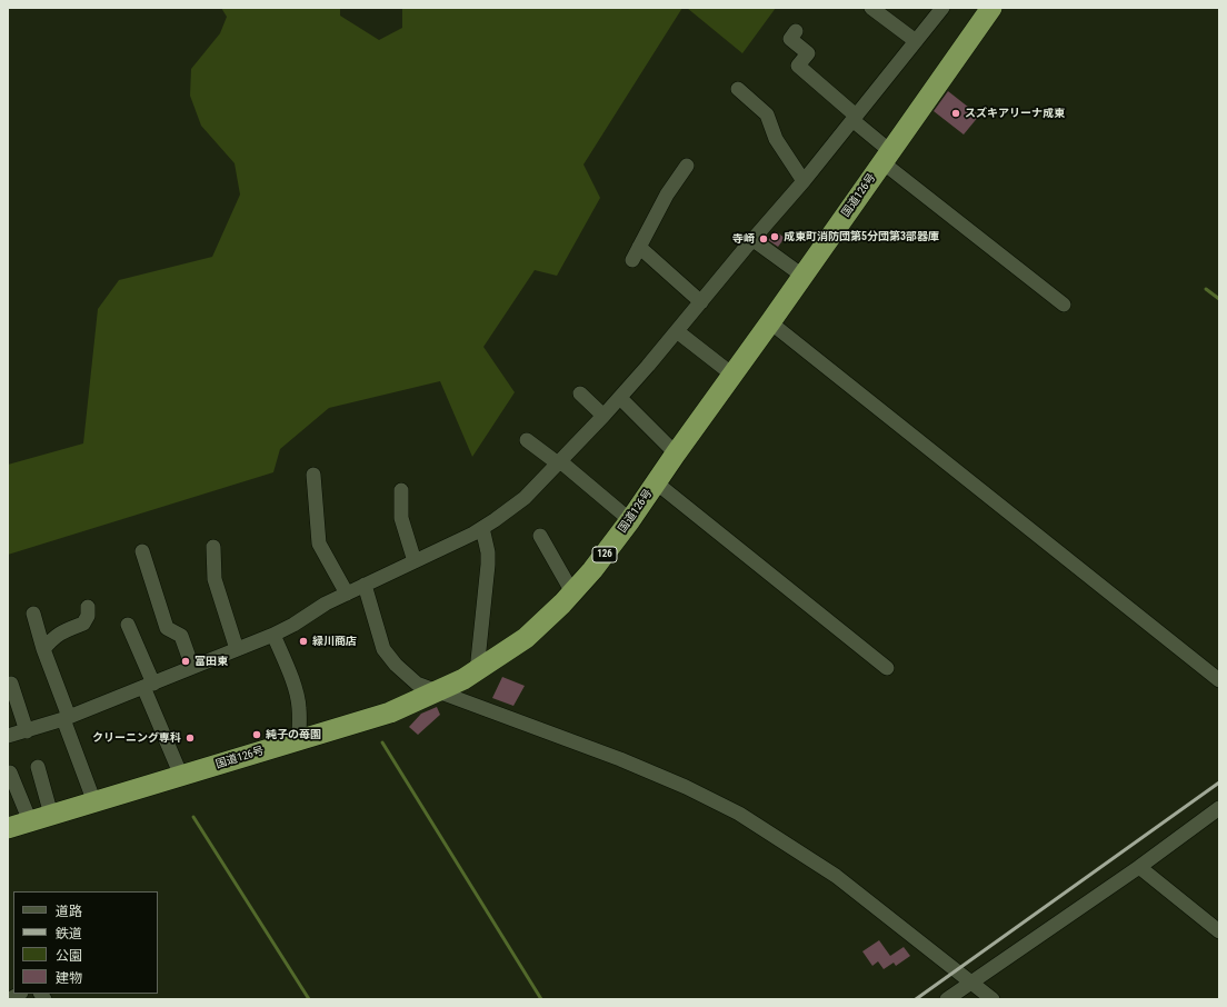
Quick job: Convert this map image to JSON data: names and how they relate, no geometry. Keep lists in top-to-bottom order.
{
  "streets": {
    "highway": ["国道126号", "126"]
  },
  "places": [
    "スズキアリーナ成東",
    "成東町消防団第5分団第3部器庫",
    "寺崎",
    "緑川商店",
    "富田東",
    "純子の苺園",
    "クリーニング専科"
  ],
  "legend": [
    "道路",
    "鉄道",
    "公園",
    "建物"
  ]
}
